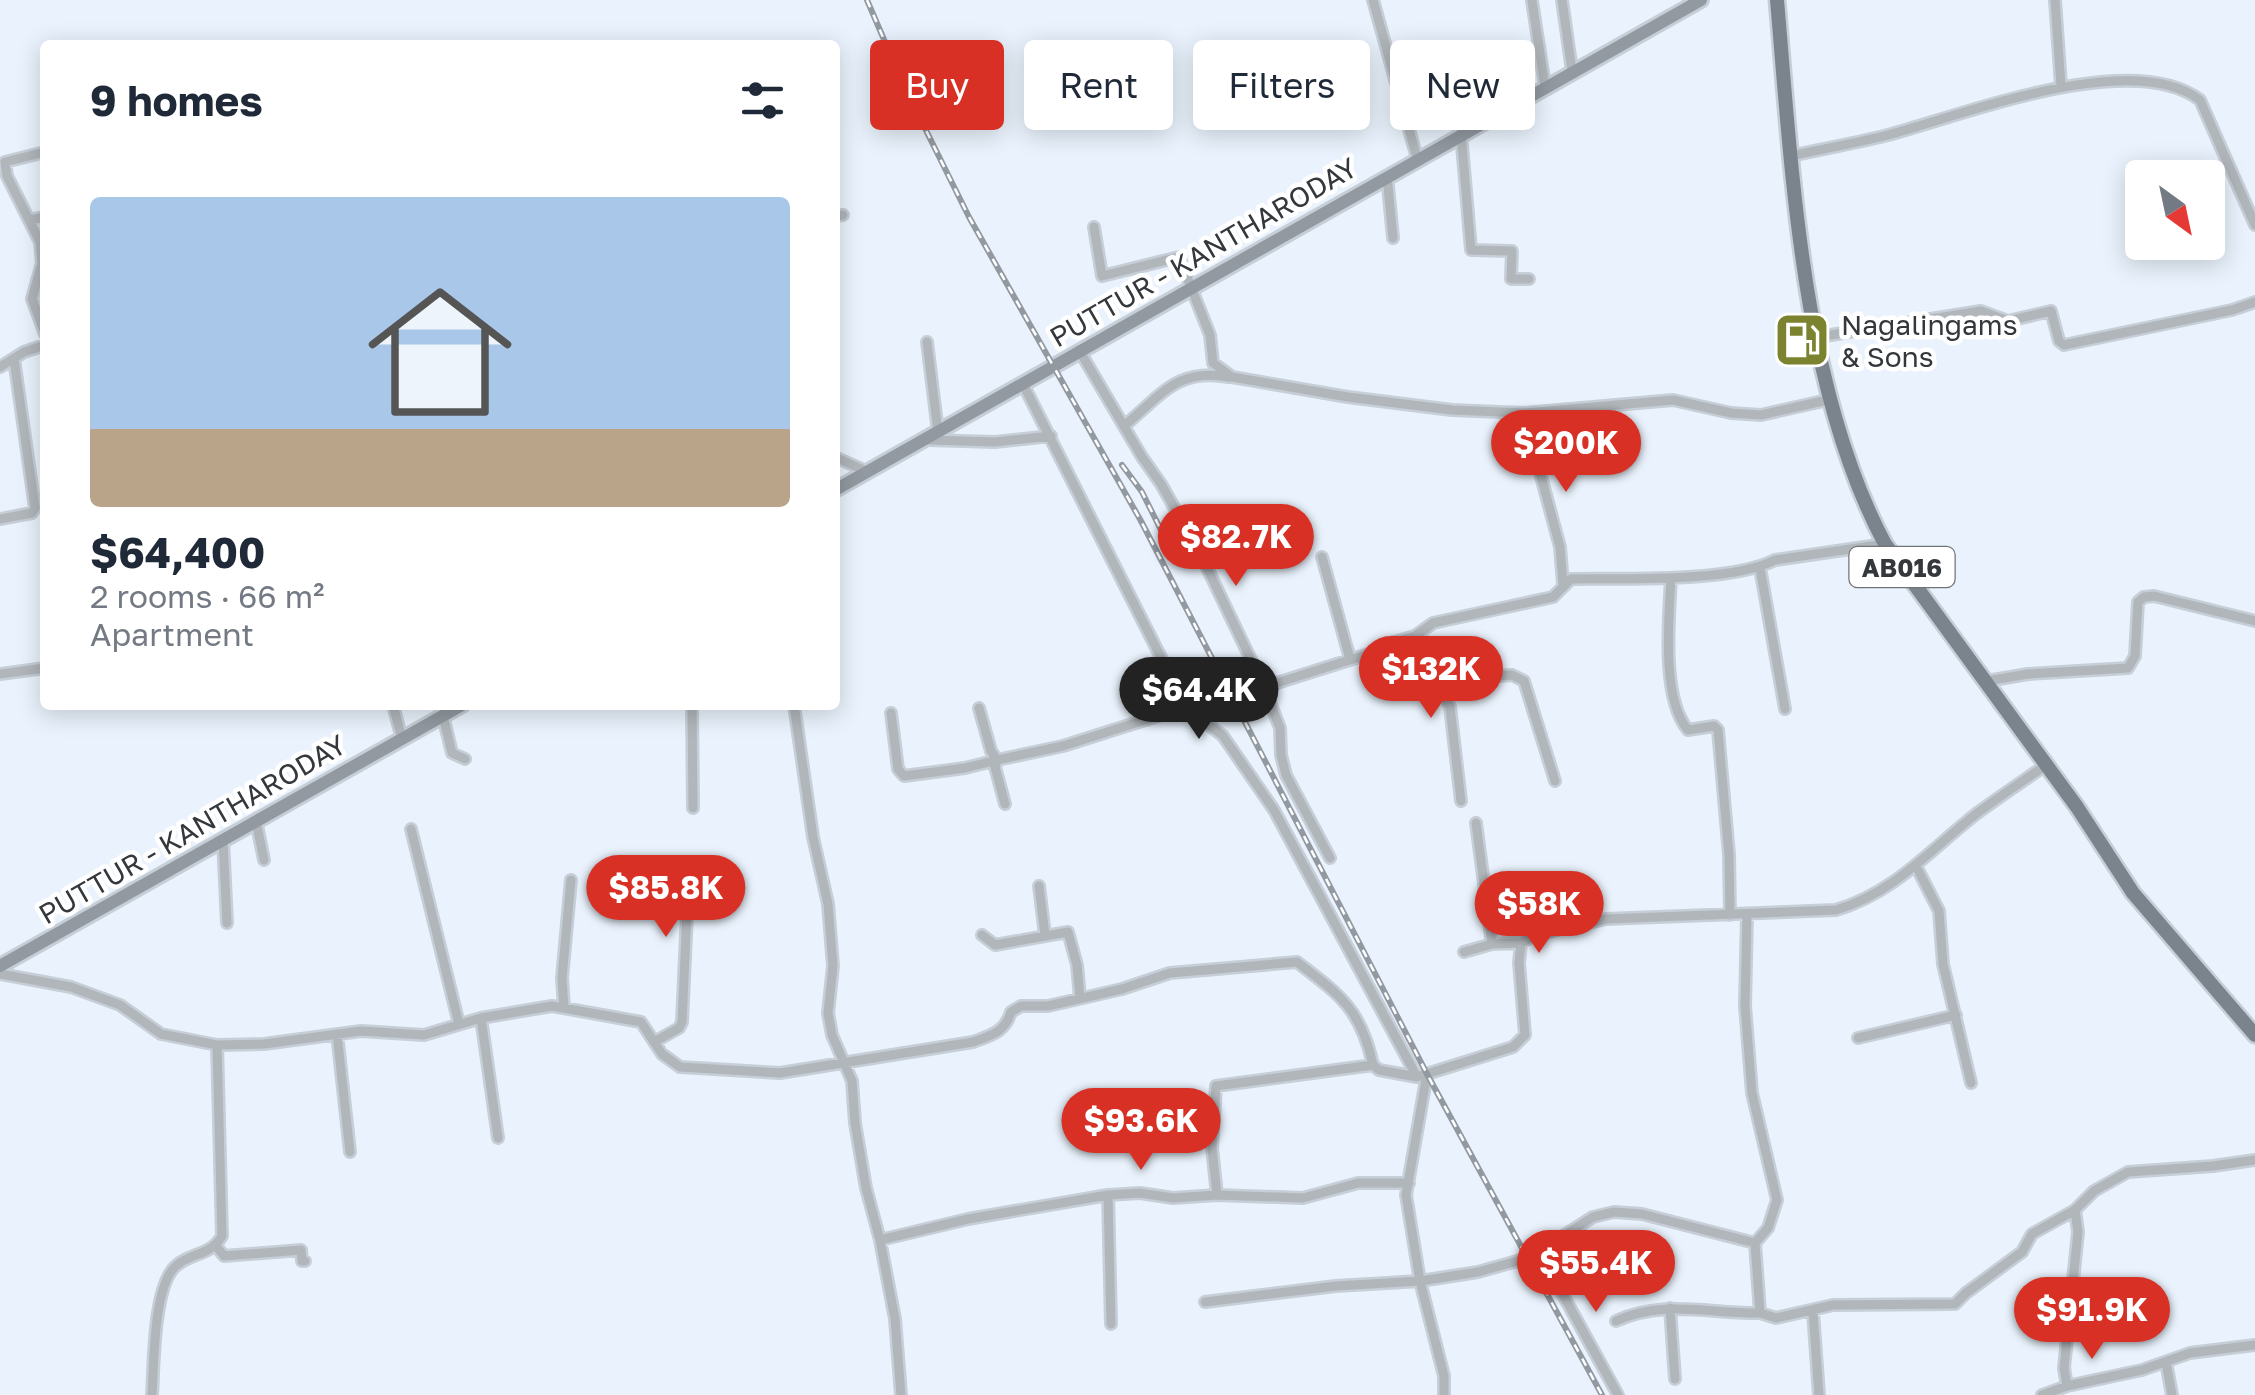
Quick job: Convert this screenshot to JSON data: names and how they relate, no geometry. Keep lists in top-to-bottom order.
{
  "streets": {
    "main road": ["PUTTUR - KANTHARODAY", "AB016"]
  },
  "places": {
    "fuel station": ["Nagalingams & Sons"]
  },
  "north": "bottom right",
  "page": {
    "chip": [
      "Buy",
      "Rent",
      "Filters",
      "New"
    ],
    "heading": "9 homes",
    "list": [
      {
        "name": "$64,400",
        "note": "2 rooms · 66 m² · Apartment"
      }
    ],
    "price": [
      "$200K",
      "$82.7K",
      "$132K",
      "$64.4K",
      "$85.8K",
      "$58K",
      "$93.6K",
      "$55.4K",
      "$91.9K"
    ]
  }
}
